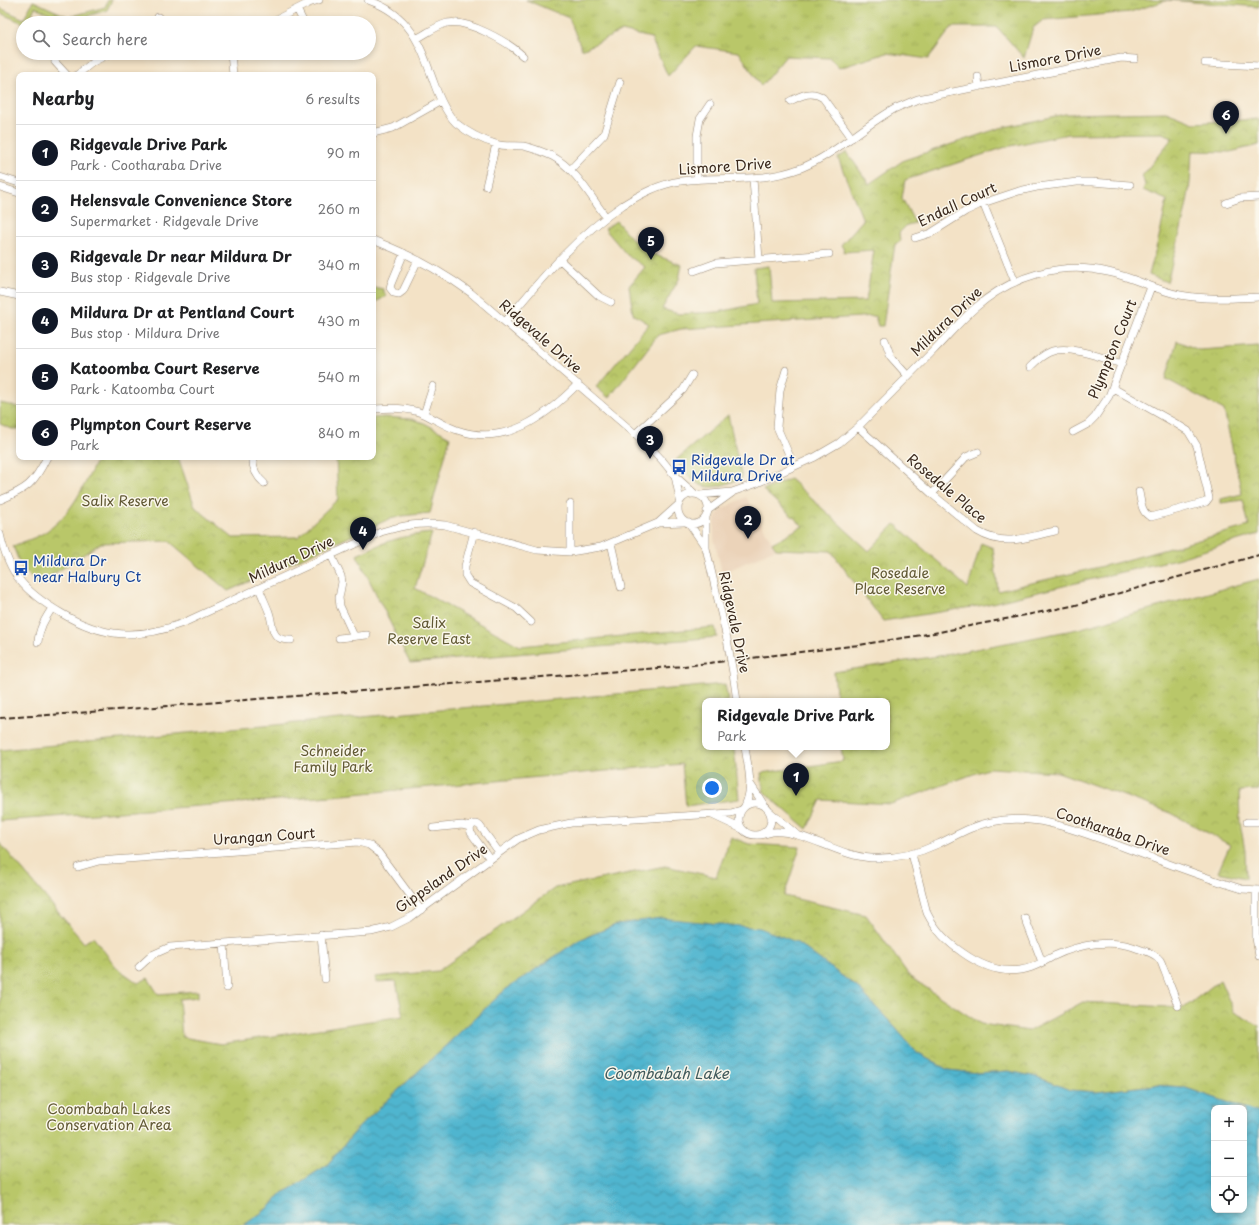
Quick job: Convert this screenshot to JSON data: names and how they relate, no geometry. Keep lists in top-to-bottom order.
{
  "streets": {
    "street": [
      "Lismore Drive",
      "Endall Court",
      "Mildura Drive",
      "Ridgevale Drive",
      "Plympton Court",
      "Rosedale Place",
      "Cootharaba Drive",
      "Urangan Court",
      "Gippsland Drive"
    ]
  },
  "crossings": [
    ["Lismore Drive", "Ridgevale Drive"],
    ["Mildura Drive", "Ridgevale Drive"],
    ["Mildura Drive", "Plympton Court"],
    ["Mildura Drive", "Rosedale Place"],
    ["Cootharaba Drive", "Gippsland Drive"],
    ["Urangan Court", "Gippsland Drive"]
  ],
  "water": ["Coombabah Lake"],
  "parks": [
    "Salix Reserve",
    "Rosedale Place Reserve",
    "Salix Reserve East",
    "Schneider Family Park",
    "Coombabah Lakes Conservation Area"
  ],
  "places": {
    "bus stop": ["Ridgevale Dr at Mildura Drive", "Mildura Dr near Halbury Ct"]
  },
  "page": {
    "search": "Search here",
    "heading": ["Nearby", "6 results"],
    "pins": [
      "6",
      "5",
      "3",
      "2",
      "4",
      "1"
    ],
    "list": [
      {
        "mark": "1",
        "name": "Ridgevale Drive Park",
        "note": "Park · Cootharaba Drive",
        "value": "90 m"
      },
      {
        "mark": "2",
        "name": "Helensvale Convenience Store",
        "note": "Supermarket · Ridgevale Drive",
        "value": "260 m"
      },
      {
        "mark": "3",
        "name": "Ridgevale Dr near Mildura Dr",
        "note": "Bus stop · Ridgevale Drive",
        "value": "340 m"
      },
      {
        "mark": "4",
        "name": "Mildura Dr at Pentland Court",
        "note": "Bus stop · Mildura Drive",
        "value": "430 m"
      },
      {
        "mark": "5",
        "name": "Katoomba Court Reserve",
        "note": "Park · Katoomba Court",
        "value": "540 m"
      },
      {
        "mark": "6",
        "name": "Plympton Court Reserve",
        "note": "Park",
        "value": "840 m"
      }
    ],
    "popup": ["Ridgevale Drive Park", "Park"],
    "map_buttons": ["+", "−"]
  }
}
